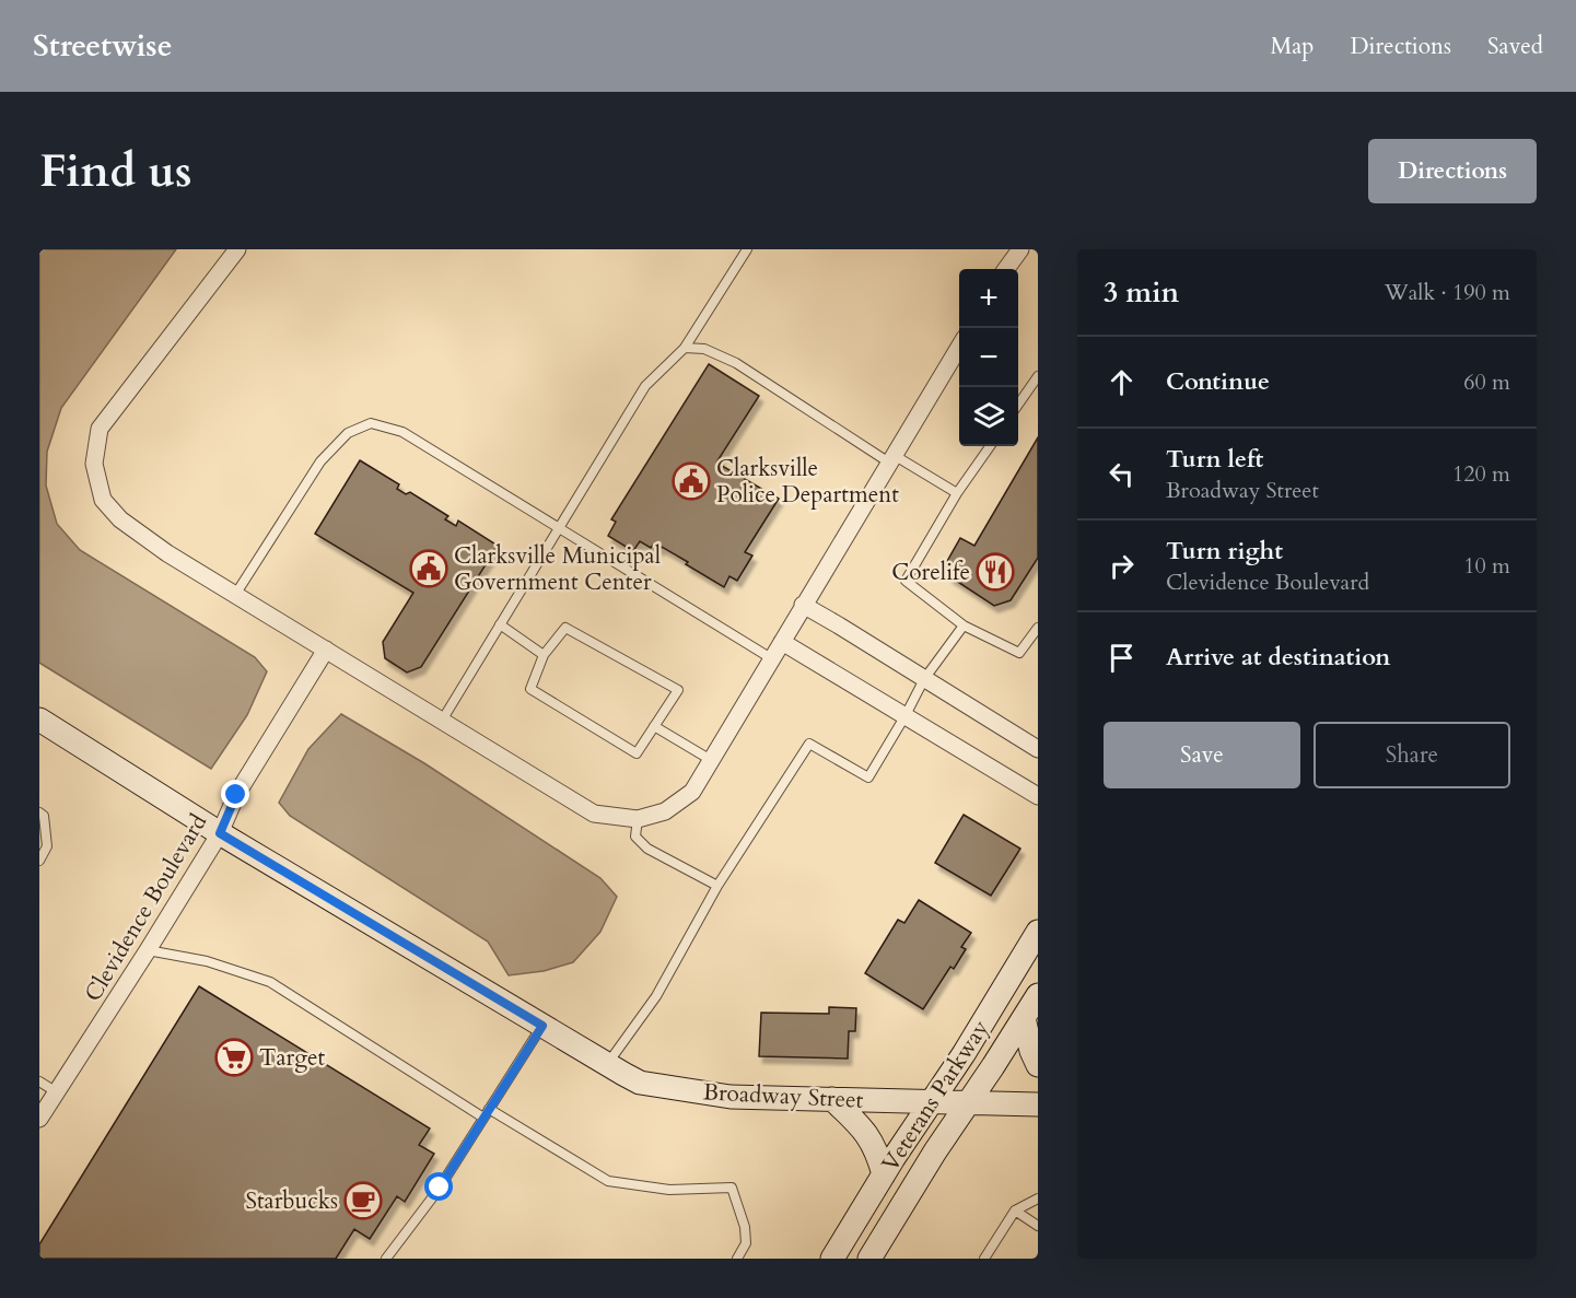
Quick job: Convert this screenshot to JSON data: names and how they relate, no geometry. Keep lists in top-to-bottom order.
{
  "streets": {
    "main road": ["Broadway Street", "Veterans Parkway"],
    "street": ["Clevidence Boulevard"]
  },
  "crossings": [
    ["Clevidence Boulevard", "Broadway Street"],
    ["Broadway Street", "Veterans Parkway"]
  ],
  "places": {
    "public building": ["Clarksville Police Department", "Clarksville Municipal Government Center"],
    "restaurant": ["Corelife"],
    "supermarket": ["Target"],
    "cafe": ["Starbucks"]
  },
  "page": {
    "header": "Streetwise",
    "nav": ["Map", "Directions", "Saved"],
    "buttons": [
      "Directions",
      ["Save", "Share"]
    ],
    "title": "Find us",
    "heading": ["3 min", "Walk · 190 m"],
    "map_buttons": ["+", "−"],
    "list": [
      ["Continue", "60 m"],
      ["Turn left", "Broadway Street", "120 m"],
      ["Turn right", "Clevidence Boulevard", "10 m"],
      "Arrive at destination"
    ]
  }
}
